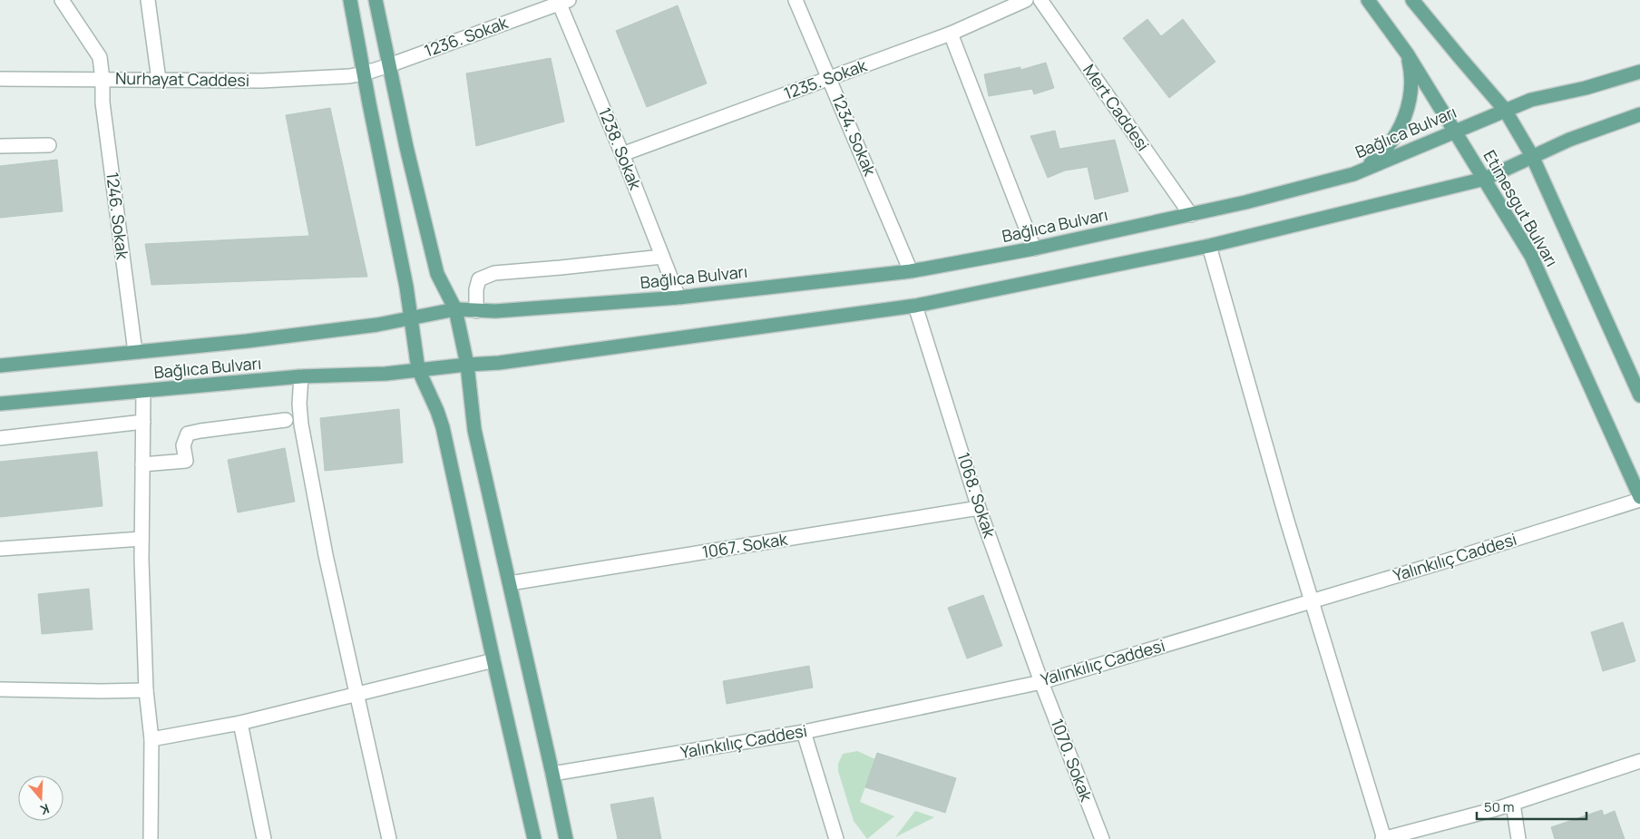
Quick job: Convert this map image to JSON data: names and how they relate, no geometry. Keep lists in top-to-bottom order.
{
  "streets": {
    "main road": ["Bağlıca Bulvarı", "Etimesgut Bulvarı"],
    "street": [
      "1236. Sokak",
      "Nurhayat Caddesi",
      "1235. Sokak",
      "Mert Caddesi",
      "1234. Sokak",
      "1238. Sokak",
      "1246. Sokak",
      "1068. Sokak",
      "1067. Sokak",
      "Yalınkılıç Caddesi",
      "1070. Sokak"
    ]
  },
  "crossings": [
    ["1236. Sokak", "Nurhayat Caddesi"],
    ["1236. Sokak", "1238. Sokak"],
    ["Nurhayat Caddesi", "1246. Sokak"],
    ["1235. Sokak", "1234. Sokak"],
    ["1235. Sokak", "1238. Sokak"],
    ["Mert Caddesi", "Bağlıca Bulvarı"],
    ["Bağlıca Bulvarı", "1234. Sokak"],
    ["Bağlıca Bulvarı", "1238. Sokak"],
    ["Bağlıca Bulvarı", "Etimesgut Bulvarı"],
    ["Bağlıca Bulvarı", "1246. Sokak"],
    ["Etimesgut Bulvarı", "Yalınkılıç Caddesi"],
    ["1068. Sokak", "1067. Sokak"],
    ["1068. Sokak", "Yalınkılıç Caddesi"],
    ["1068. Sokak", "1070. Sokak"],
    ["Yalınkılıç Caddesi", "1070. Sokak"]
  ],
  "scale_bar": "50 m",
  "north": "bottom"
}
